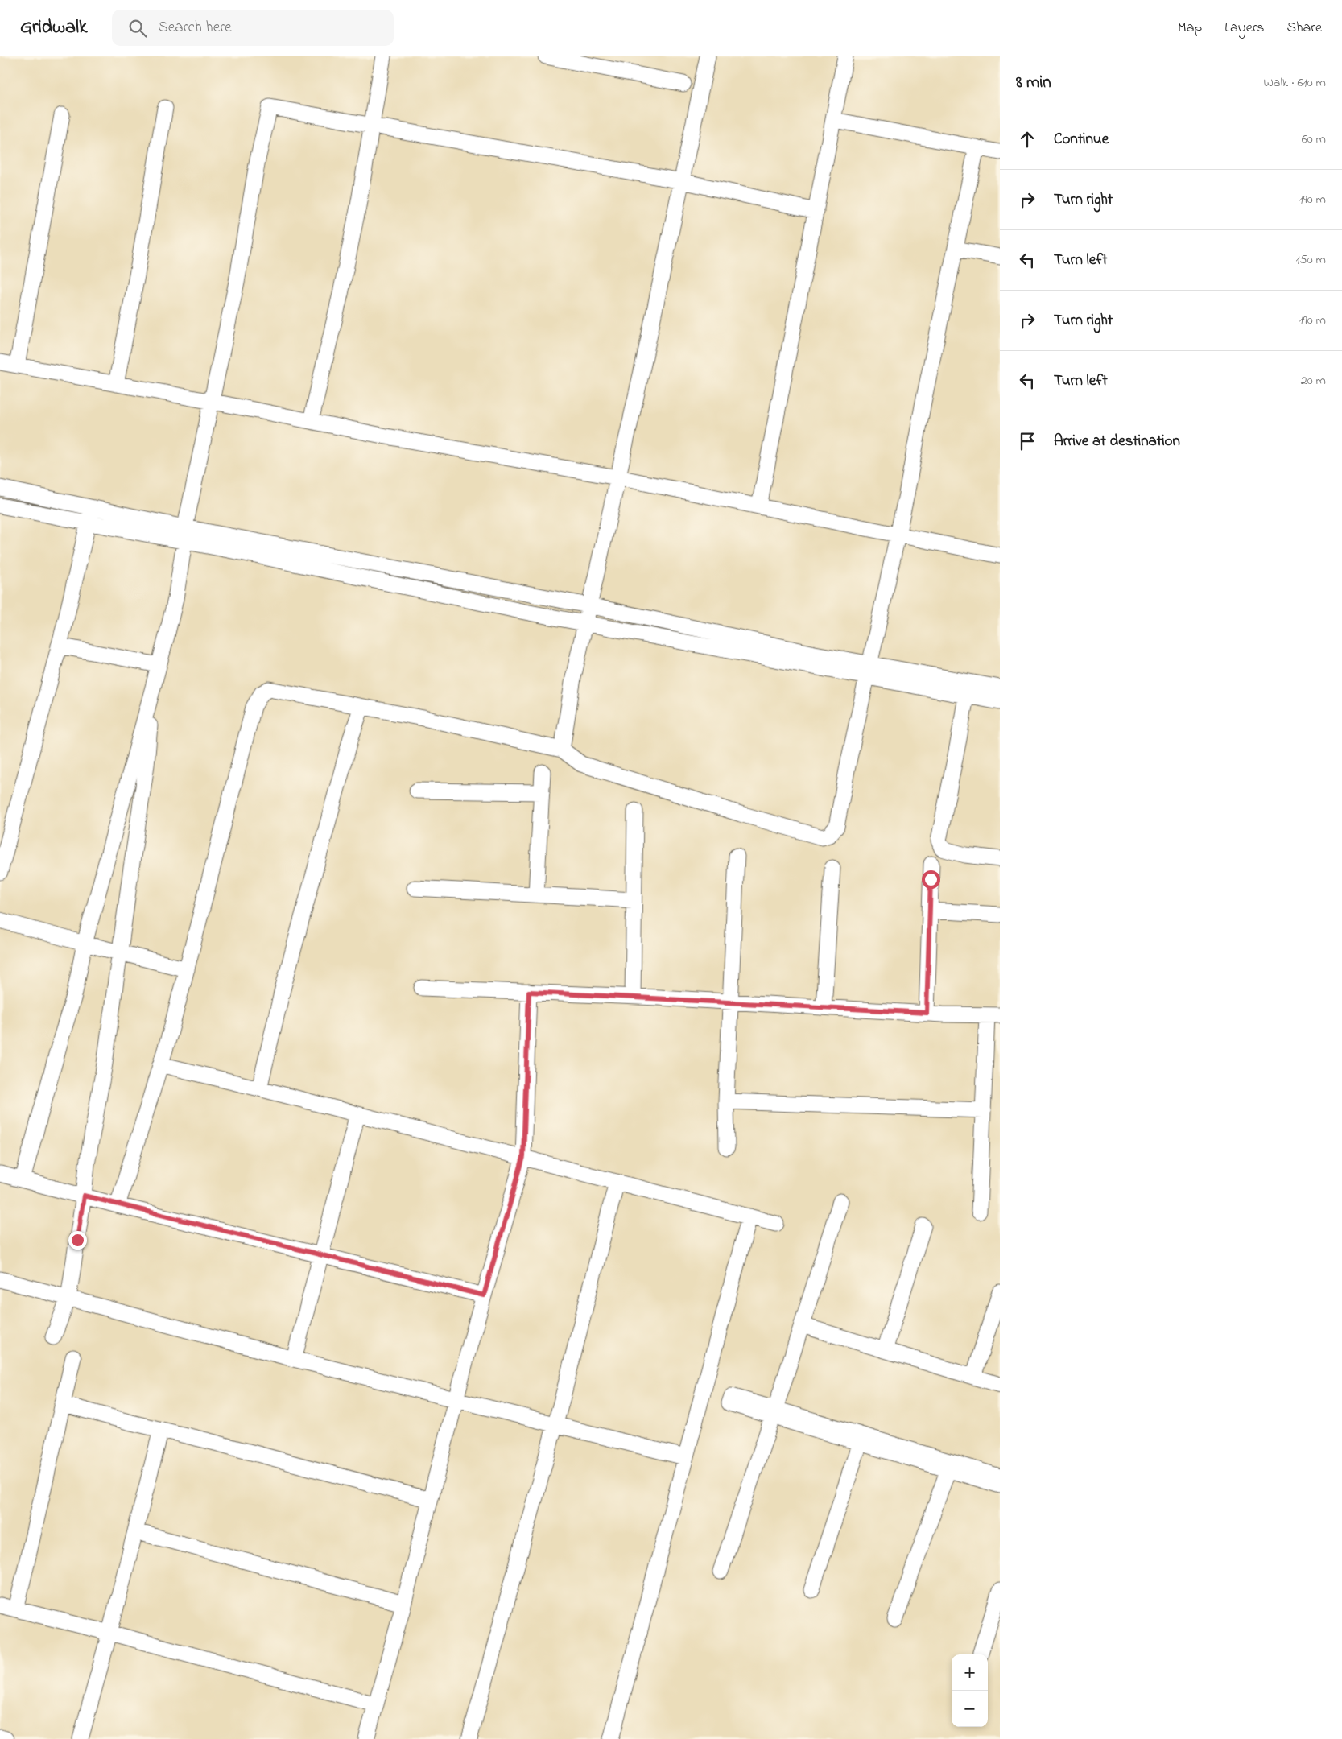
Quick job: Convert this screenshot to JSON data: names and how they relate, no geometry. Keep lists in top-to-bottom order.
{
  "page": {
    "header": "Gridwalk",
    "search": "Search here",
    "nav": ["Map", "Layers", "Share"],
    "heading": ["8 min", "Walk · 610 m"],
    "list": [
      ["Continue", "60 m"],
      ["Turn right", "190 m"],
      ["Turn left", "150 m"],
      ["Turn right", "190 m"],
      ["Turn left", "20 m"],
      "Arrive at destination"
    ],
    "map_buttons": ["+", "−"]
  }
}
